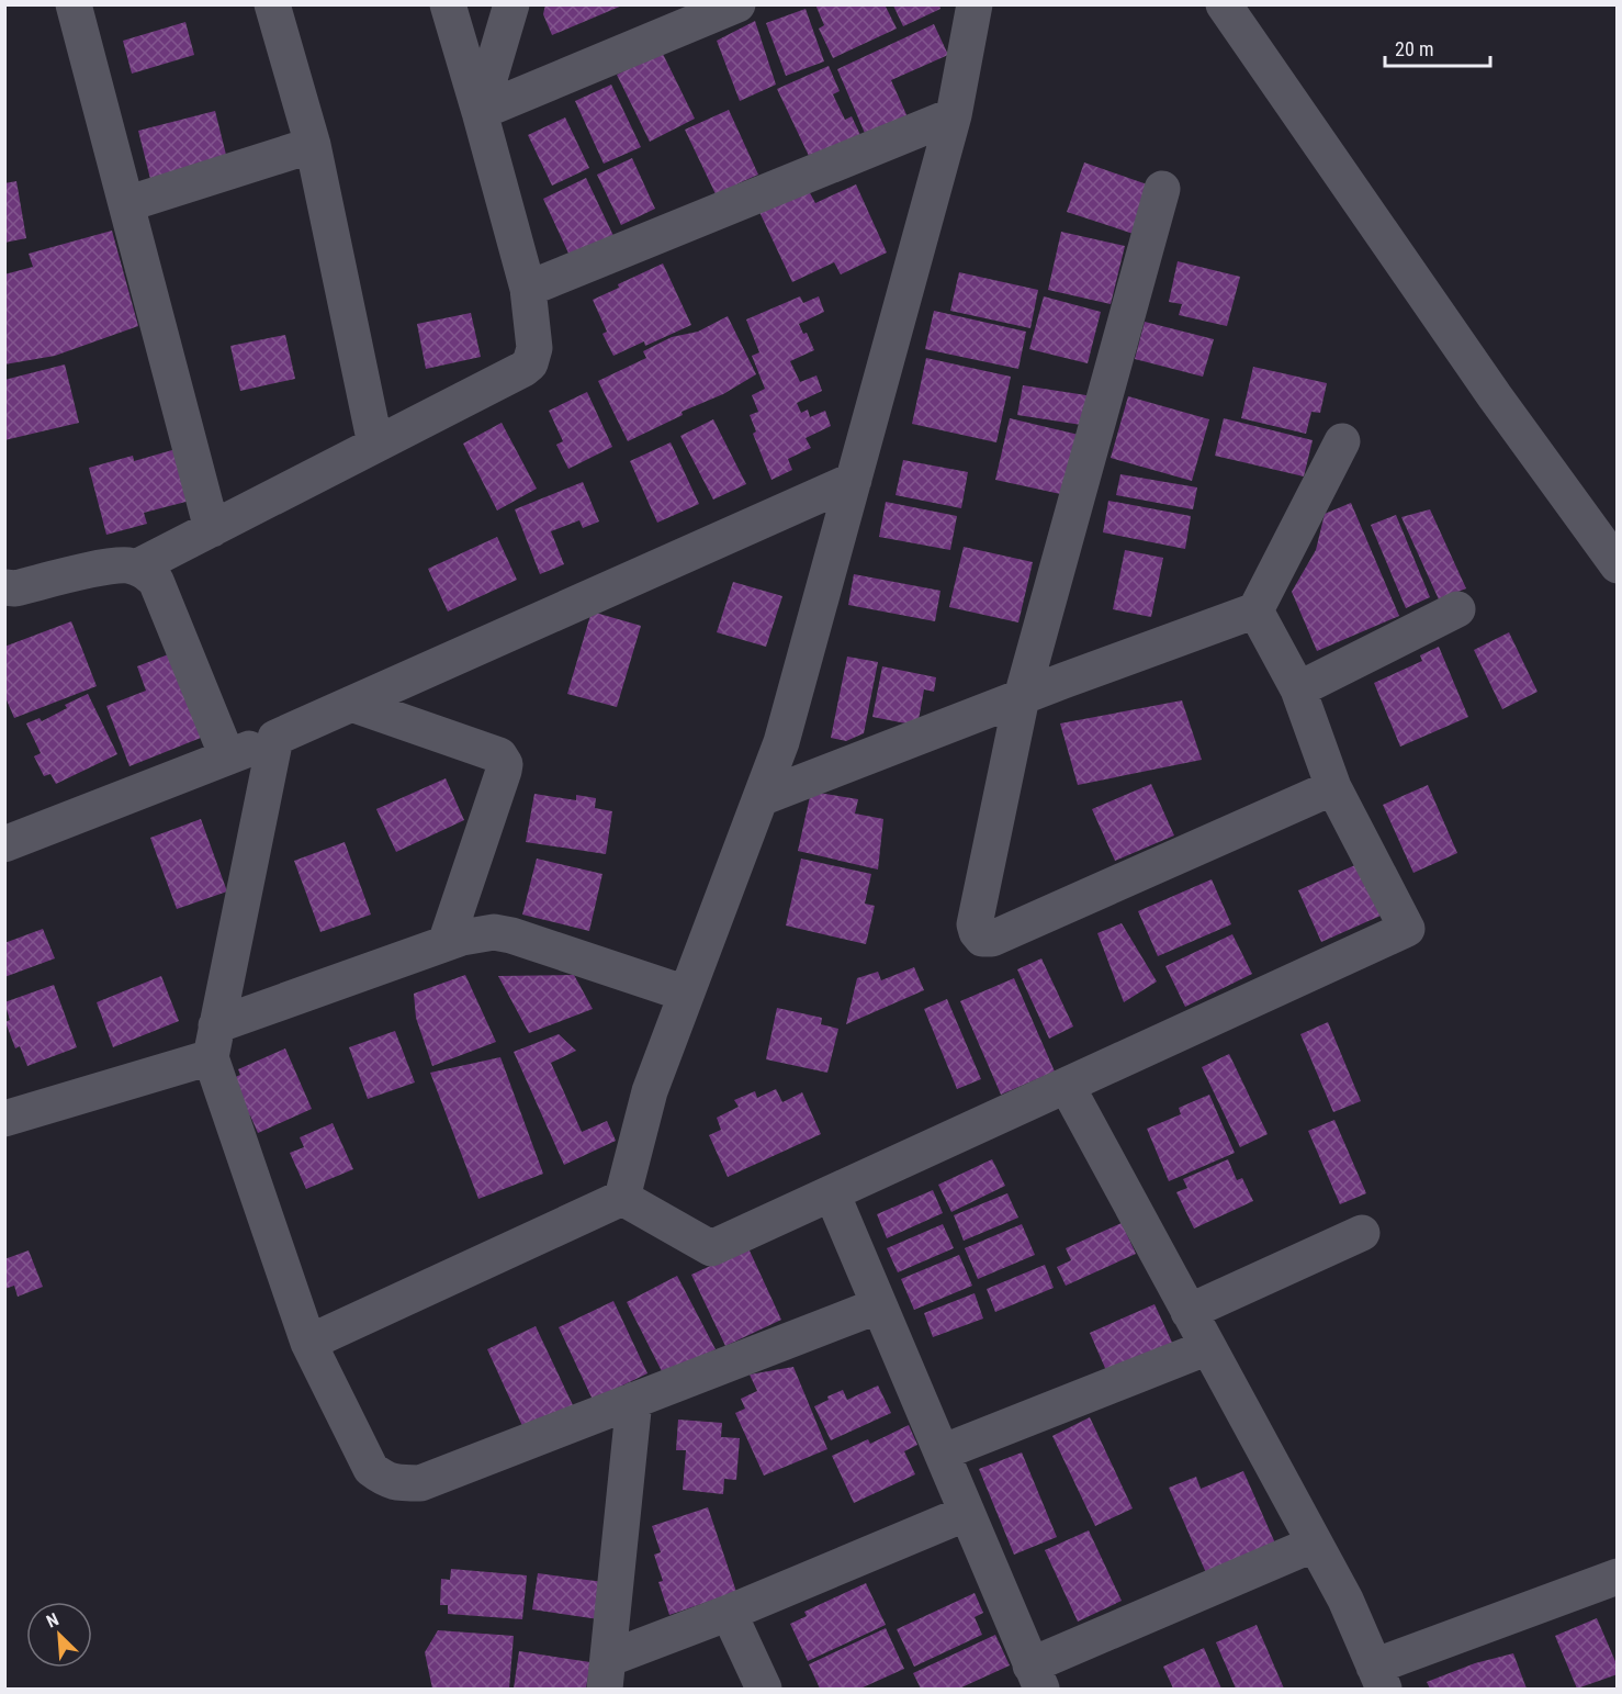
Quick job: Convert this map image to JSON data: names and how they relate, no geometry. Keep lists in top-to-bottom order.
{
  "scale_bar": "20 m",
  "north": "top left"
}
